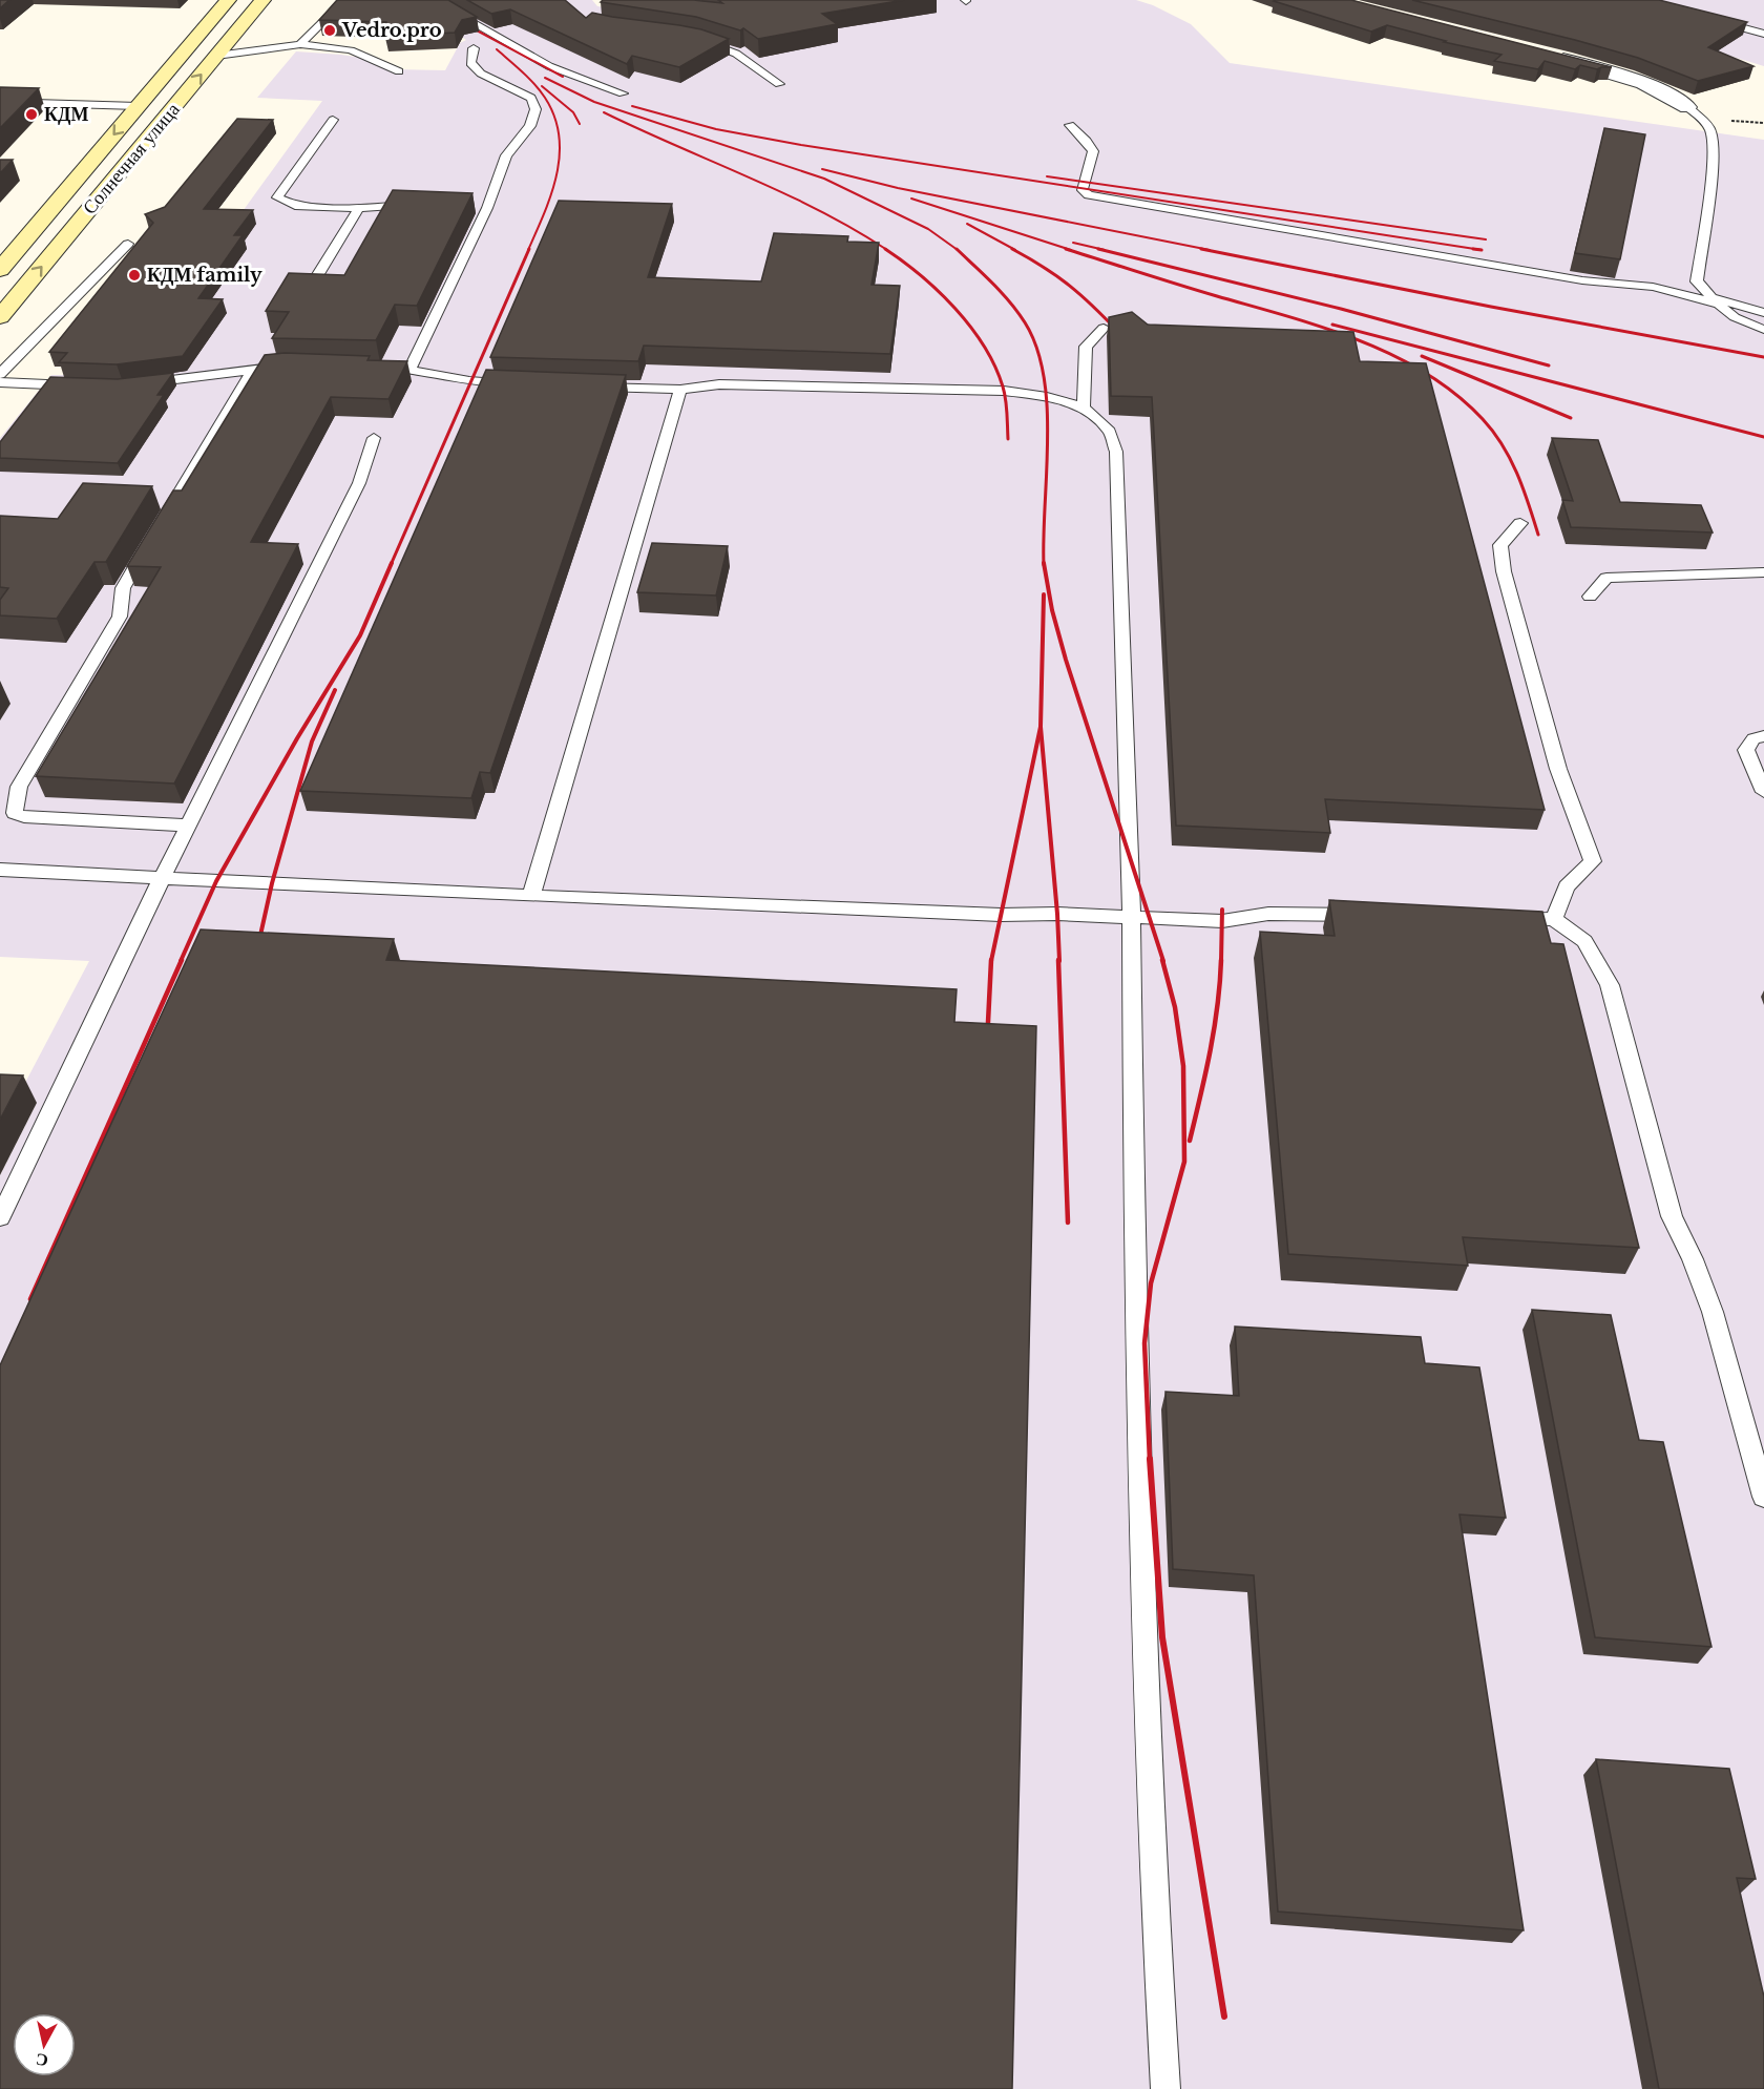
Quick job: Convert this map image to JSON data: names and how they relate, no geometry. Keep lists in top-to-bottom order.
{
  "streets": {
    "main road": ["Солнечная улица"]
  },
  "places": ["Vedro.pro", "КДМ", "КДМ family"],
  "north": "bottom"
}
